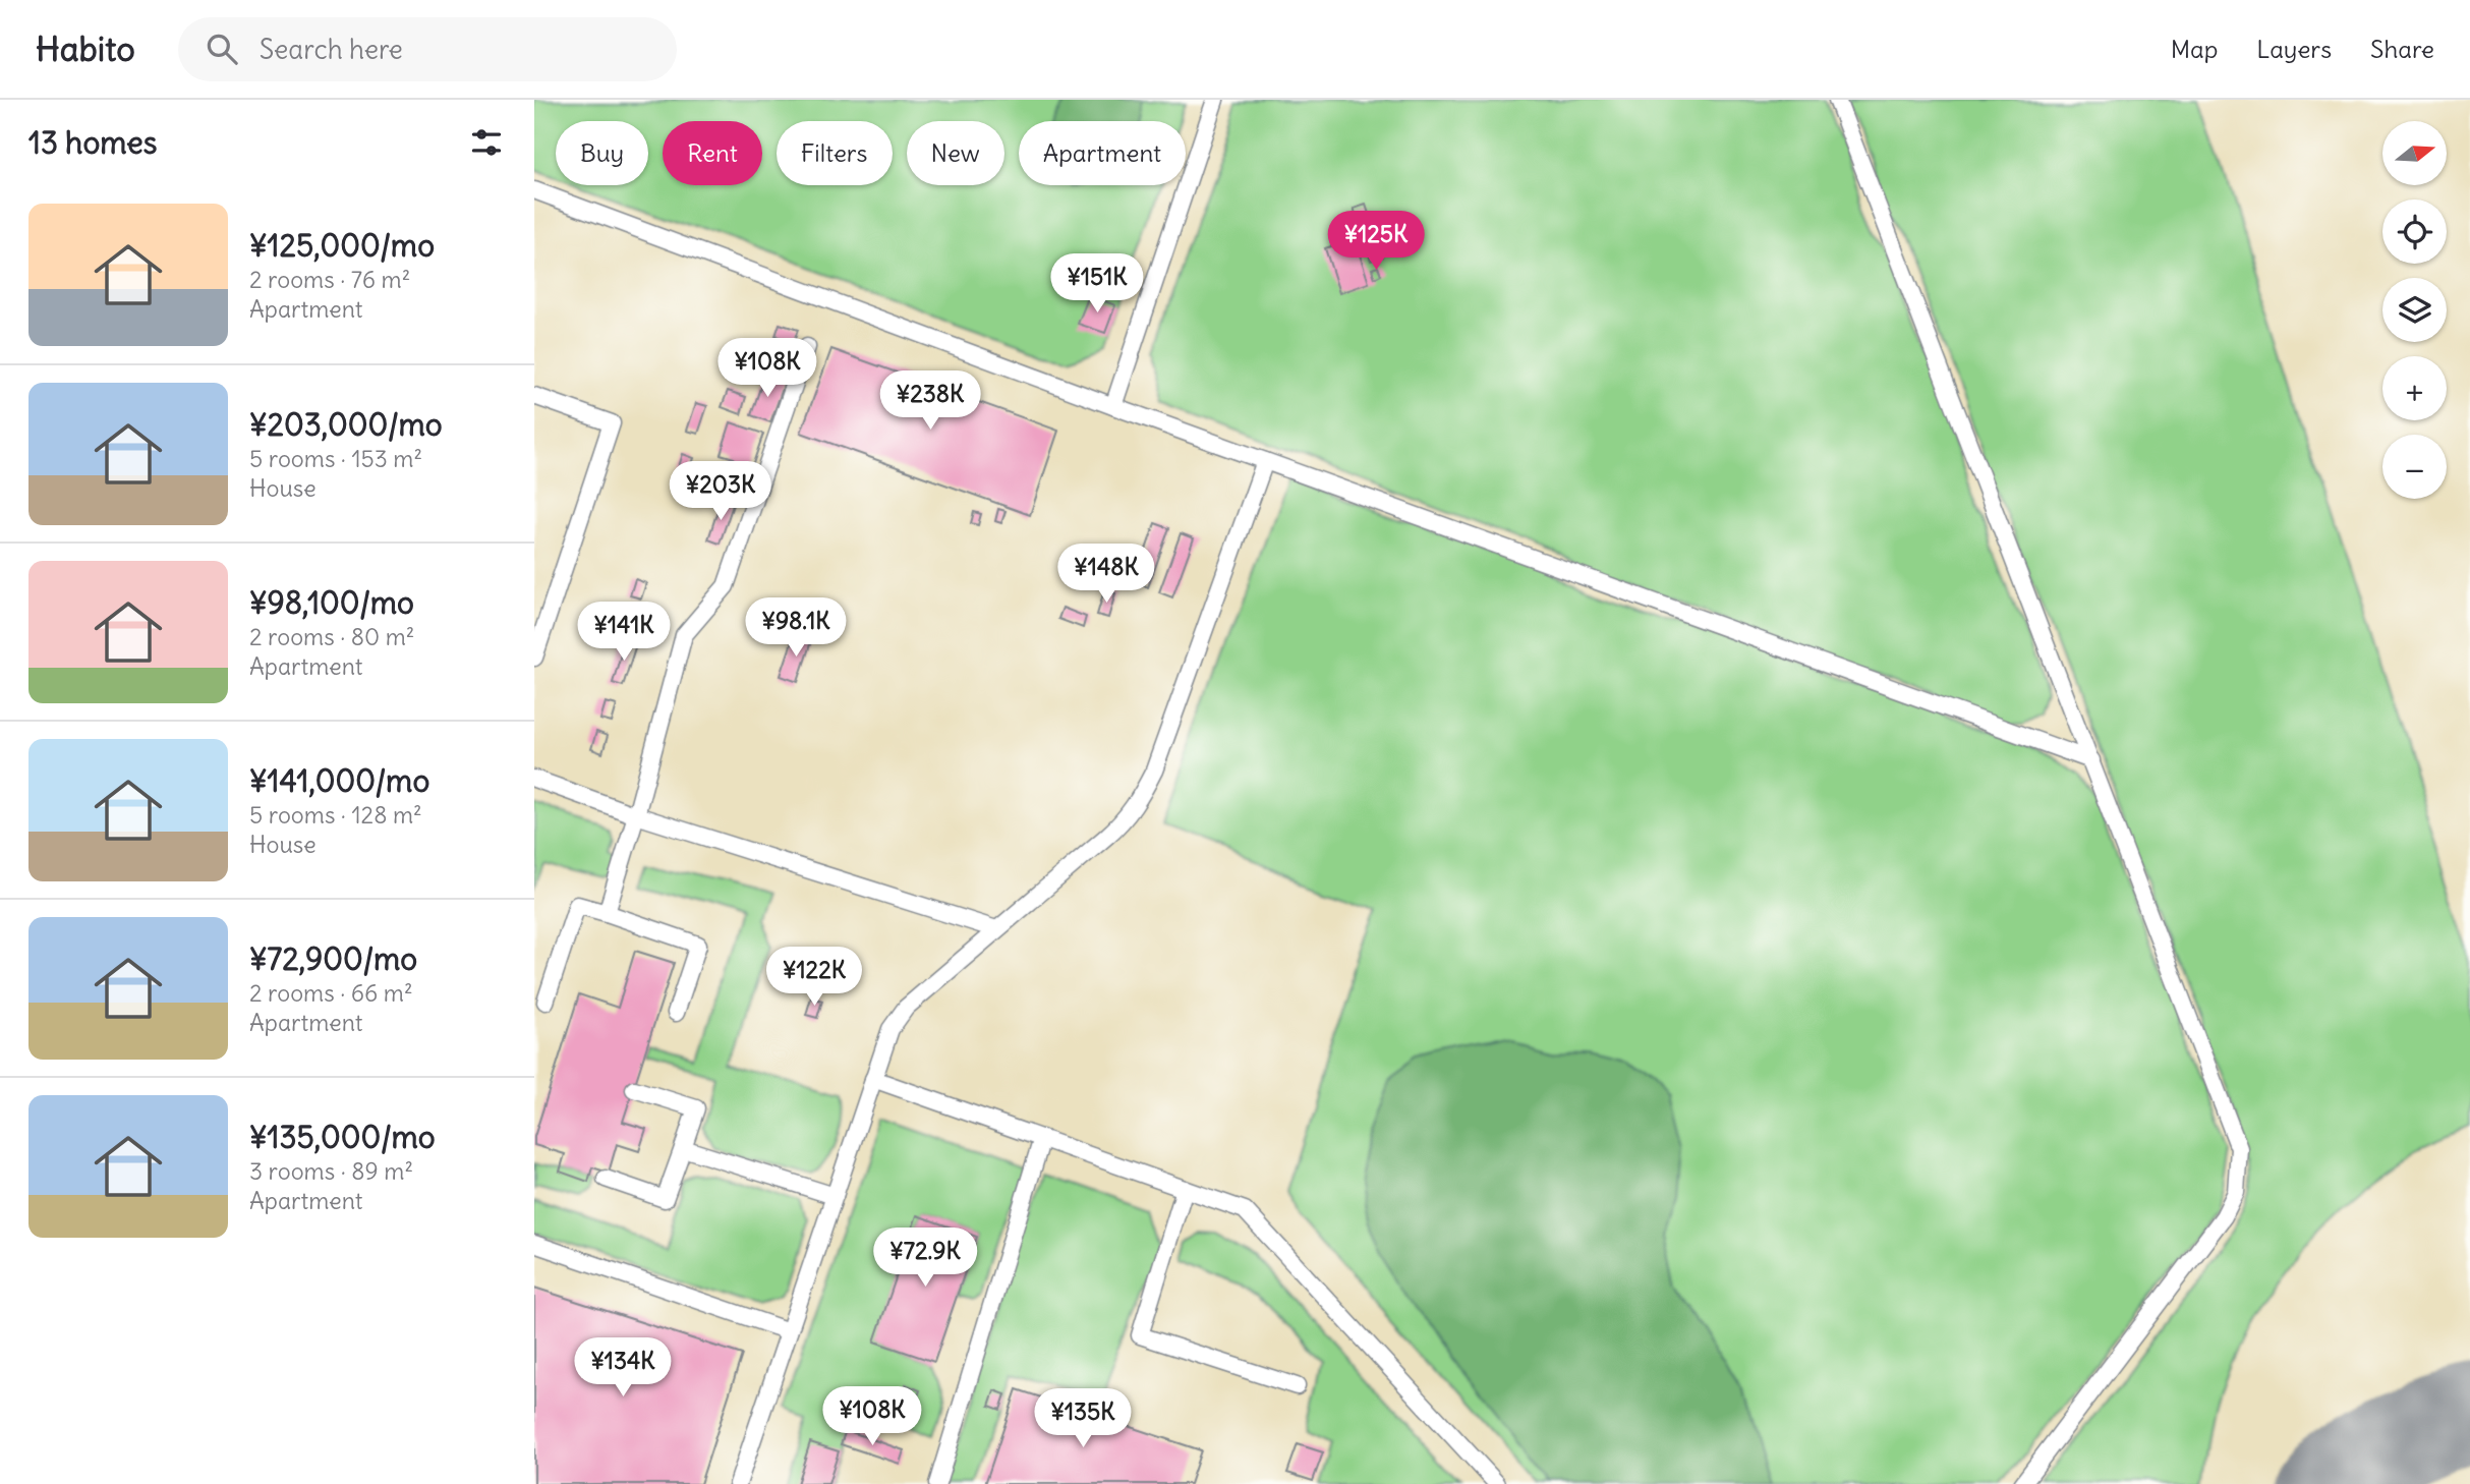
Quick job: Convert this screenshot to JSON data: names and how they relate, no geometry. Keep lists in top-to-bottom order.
{
  "north": "right",
  "page": {
    "header": "Habito",
    "search": "Search here",
    "nav": ["Map", "Layers", "Share"],
    "heading": "13 homes",
    "map_buttons": ["+", "−"],
    "chip": [
      "Buy",
      "Rent",
      "Filters",
      "New",
      "Apartment"
    ],
    "list": [
      {
        "name": "¥125,000/mo",
        "note": "2 rooms · 76 m² · Apartment"
      },
      {
        "name": "¥203,000/mo",
        "note": "5 rooms · 153 m² · House"
      },
      {
        "name": "¥98,100/mo",
        "note": "2 rooms · 80 m² · Apartment"
      },
      {
        "name": "¥141,000/mo",
        "note": "5 rooms · 128 m² · House"
      },
      {
        "name": "¥72,900/mo",
        "note": "2 rooms · 66 m² · Apartment"
      },
      {
        "name": "¥135,000/mo",
        "note": "3 rooms · 89 m² · Apartment"
      }
    ],
    "price": [
      "¥125K",
      "¥151K",
      "¥108K",
      "¥238K",
      "¥203K",
      "¥148K",
      "¥98.1K",
      "¥141K",
      "¥122K",
      "¥72.9K",
      "¥134K",
      "¥108K",
      "¥135K"
    ]
  }
}
